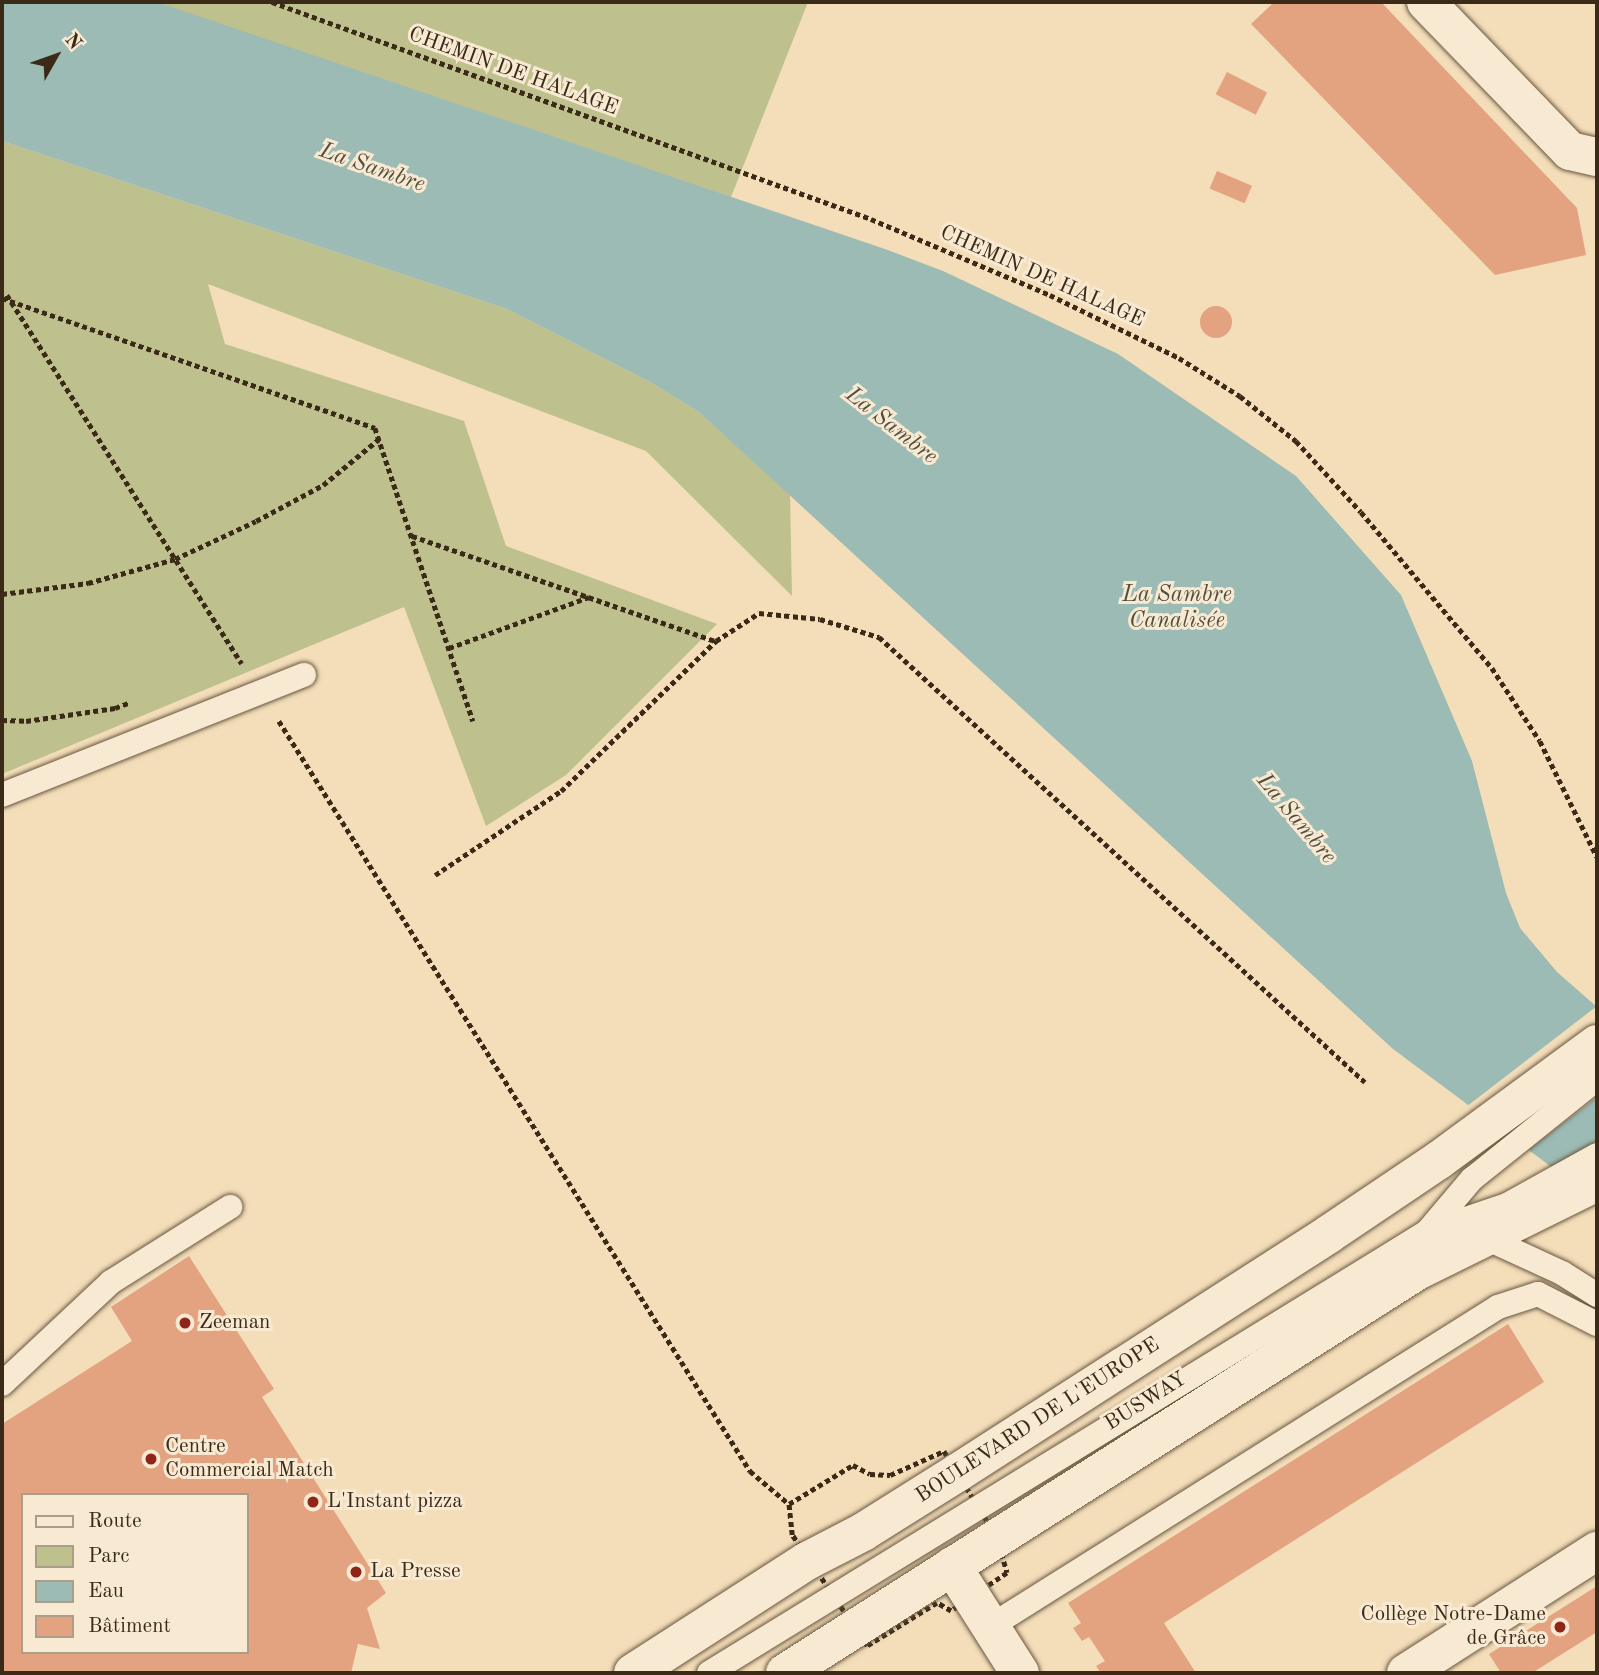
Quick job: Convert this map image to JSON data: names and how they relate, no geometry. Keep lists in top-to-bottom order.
{
  "streets": {
    "main road": ["BOULEVARD DE L'EUROPE"],
    "lane": ["BUSWAY"],
    "path": ["CHEMIN DE HALAGE"]
  },
  "water": ["La Sambre", "La Sambre Canalisée"],
  "places": [
    "Zeeman",
    "Centre Commercial Match",
    "L'Instant pizza",
    "La Presse",
    "Collège Notre-Dame de Grâce"
  ],
  "legend": [
    "Route",
    "Parc",
    "Eau",
    "Bâtiment"
  ],
  "north": "top right"
}
